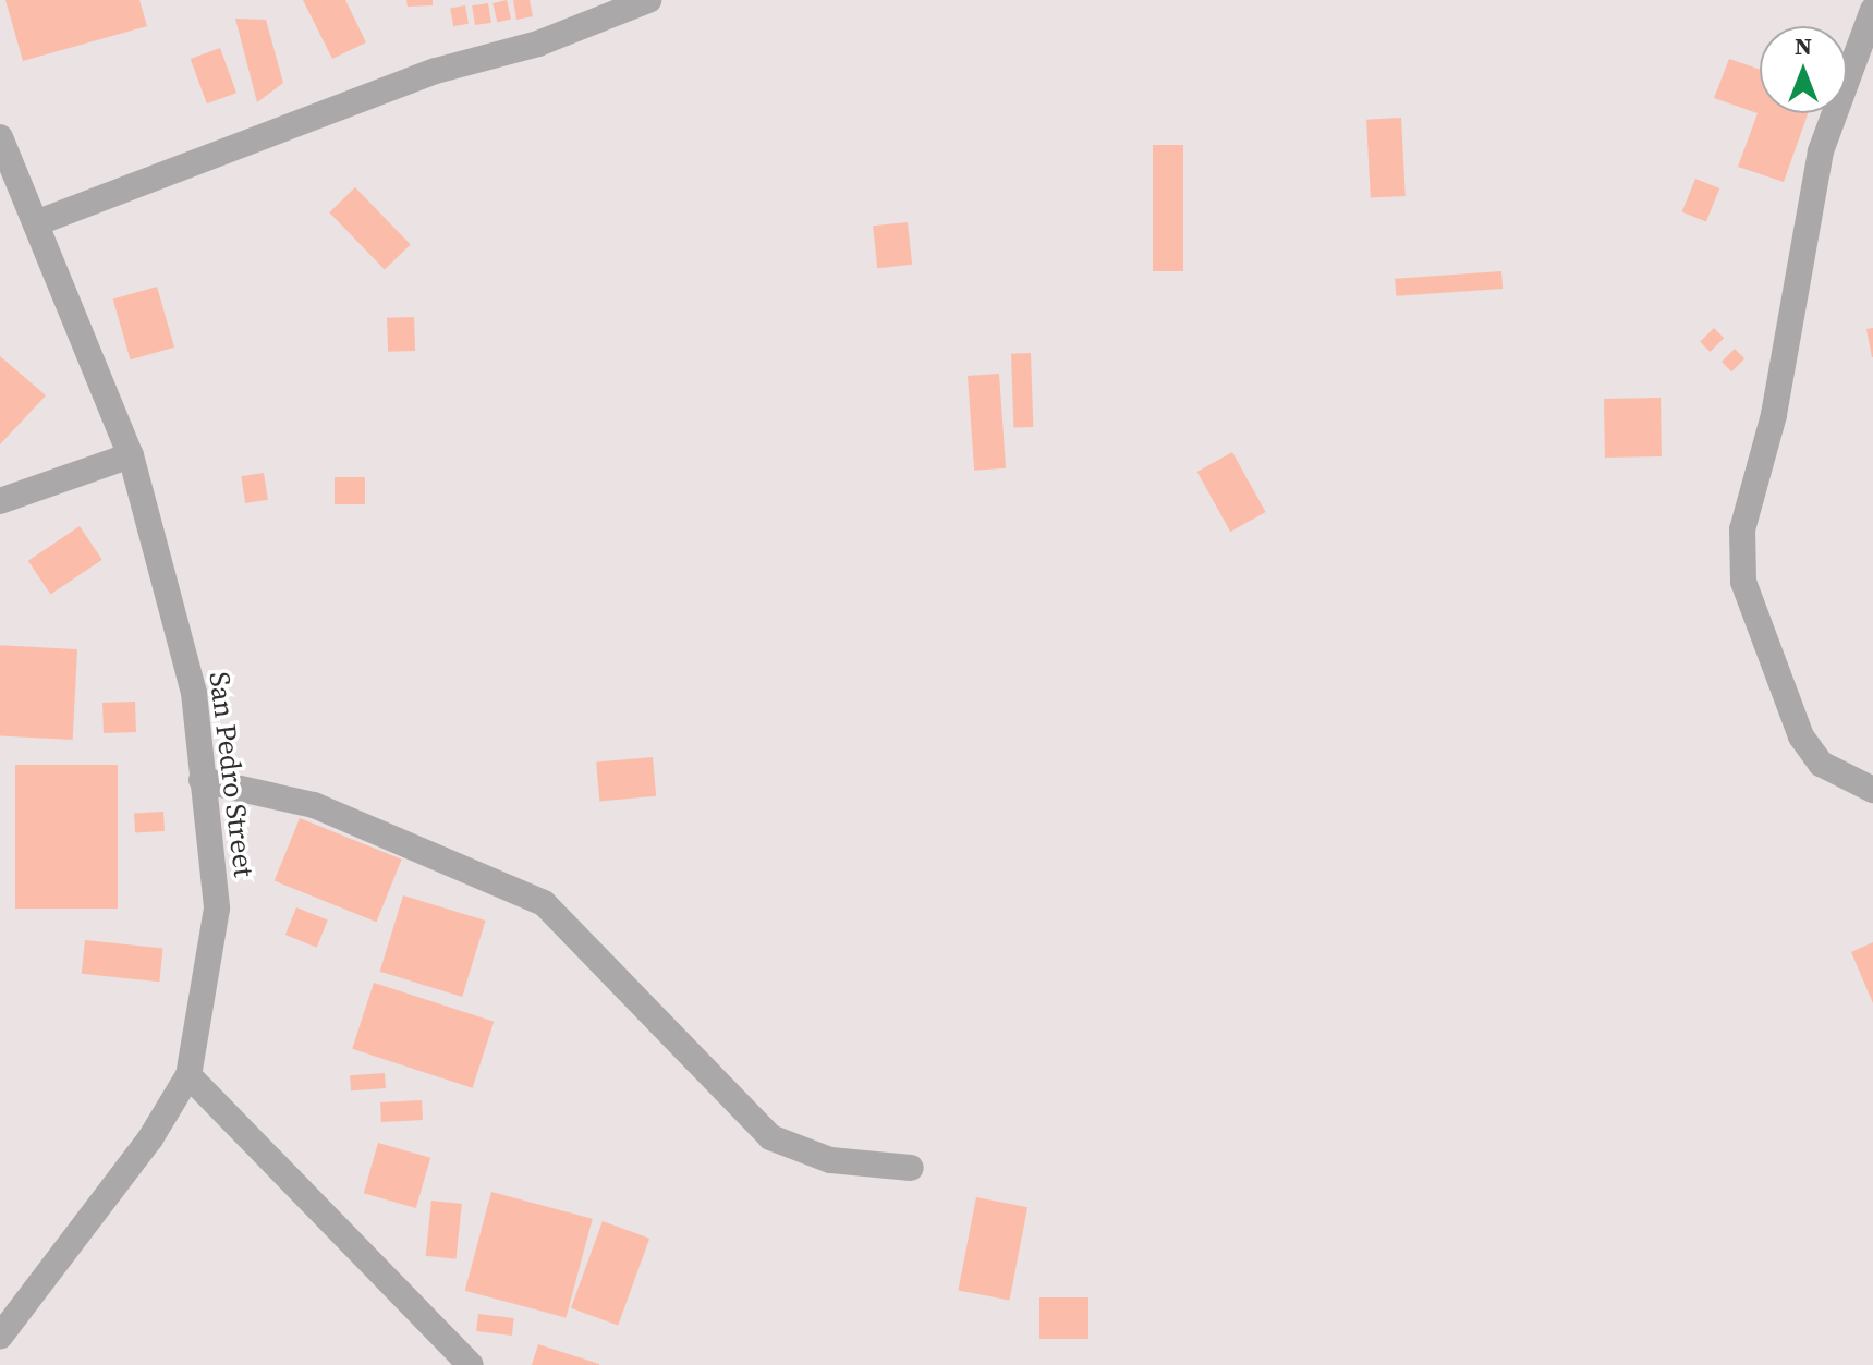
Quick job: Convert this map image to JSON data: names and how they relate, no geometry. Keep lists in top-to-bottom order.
{
  "streets": {
    "street": ["San Pedro Street"]
  },
  "north": "top"
}
